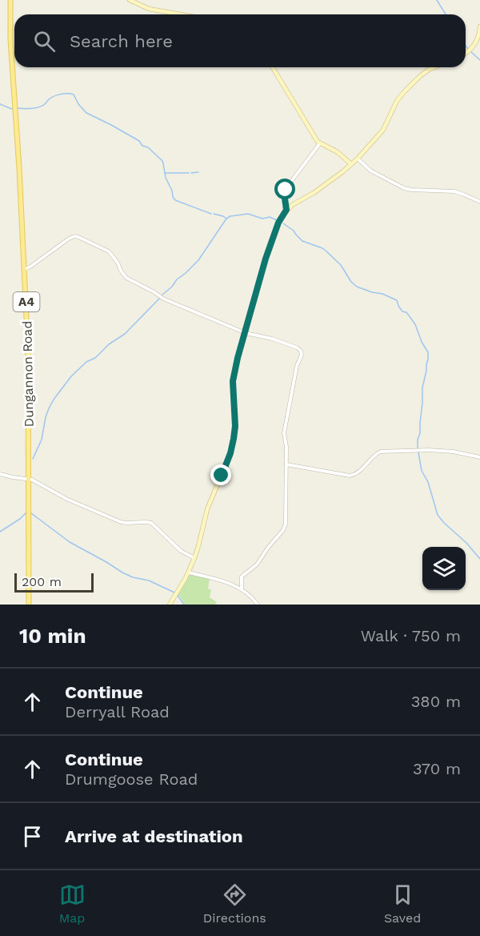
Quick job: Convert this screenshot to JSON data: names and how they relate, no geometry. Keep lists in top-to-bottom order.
{
  "streets": {
    "main road": ["A4", "Dungannon Road"]
  },
  "scale_bar": "200 m",
  "page": {
    "search": "Search here",
    "scale": "200 m",
    "heading": ["10 min", "Walk · 750 m"],
    "list": [
      ["Continue", "Derryall Road", "380 m"],
      ["Continue", "Drumgoose Road", "370 m"],
      "Arrive at destination"
    ],
    "nav": ["Map", "Directions", "Saved"]
  }
}
